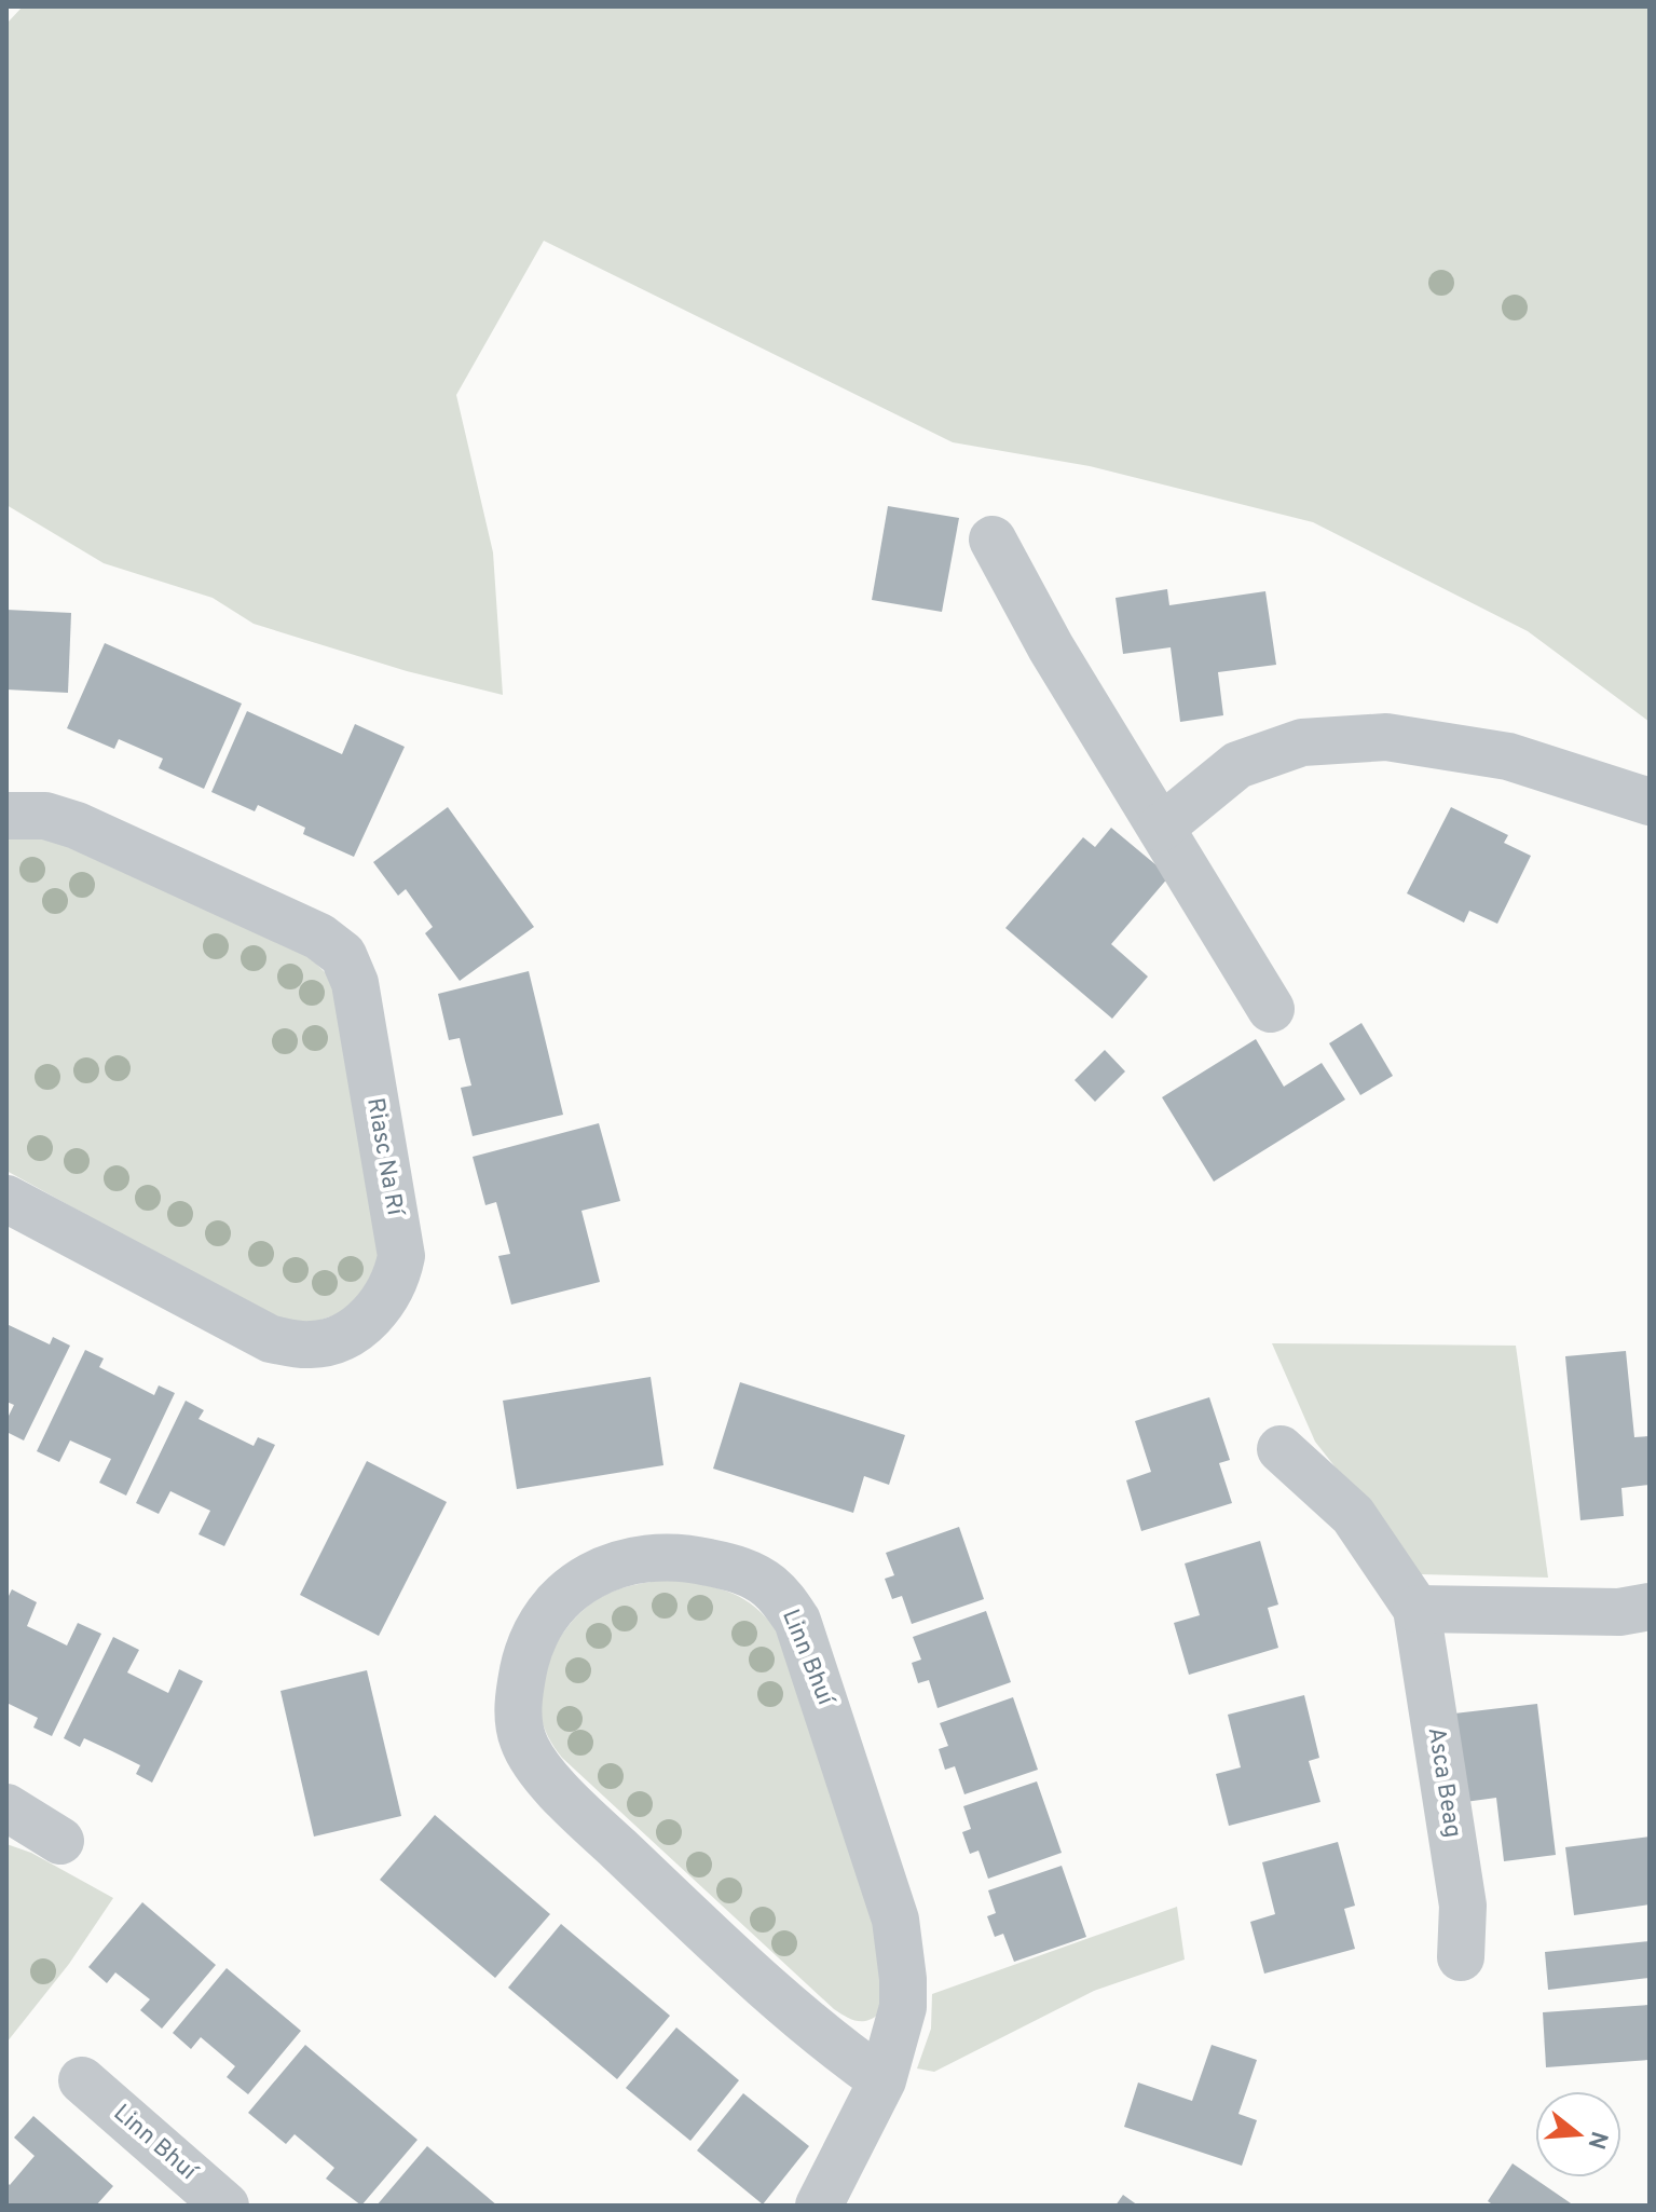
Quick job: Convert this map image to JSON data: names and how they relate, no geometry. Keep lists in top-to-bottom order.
{
  "streets": {
    "street": ["Riasc Na Rí", "Linn Bhuí", "Asca Beag"]
  },
  "north": "right"
}
